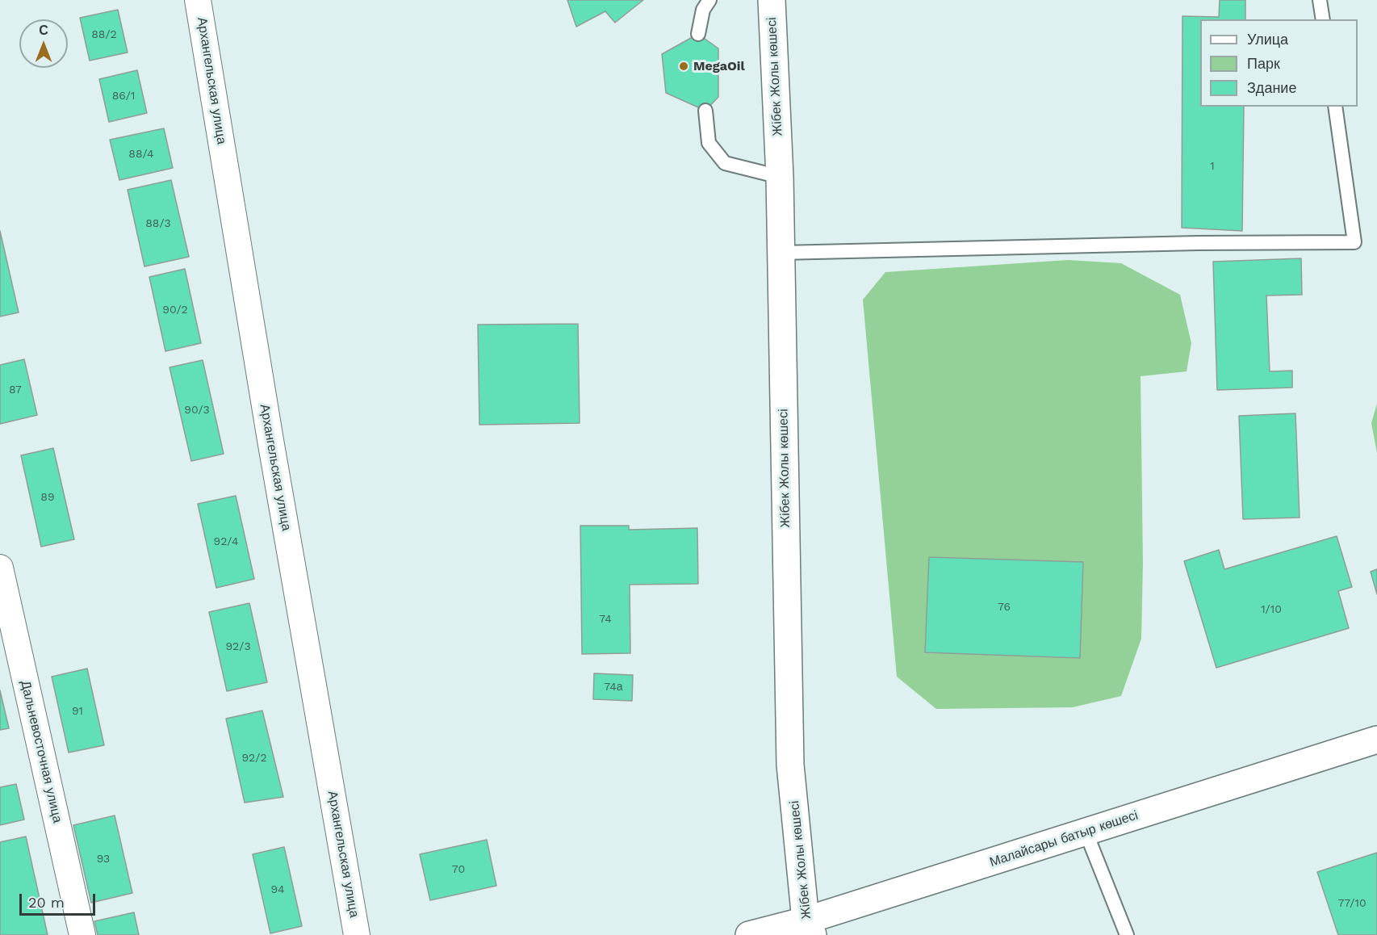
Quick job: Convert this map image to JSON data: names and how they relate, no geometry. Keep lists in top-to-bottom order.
{
  "streets": {
    "main road": ["Жібек Жолы көшесі", "Малайсары батыр көшесі"],
    "street": ["Архангельская улица", "Дальневосточная улица"]
  },
  "crossings": [
    ["Жібек Жолы көшесі", "Малайсары батыр көшесі"]
  ],
  "places": ["MegaOil"],
  "house_numbers": [
    "88/2",
    "86/1",
    "88/4",
    "1",
    "88/3",
    "90/2",
    "87",
    "90/3",
    "89",
    "92/4",
    "76",
    "1/10",
    "74",
    "92/3",
    "74а",
    "91",
    "92/2",
    "93",
    "70",
    "94",
    "77/10"
  ],
  "legend": ["Улица", "Парк", "Здание"],
  "scale_bar": "20 m",
  "north": "top"
}
